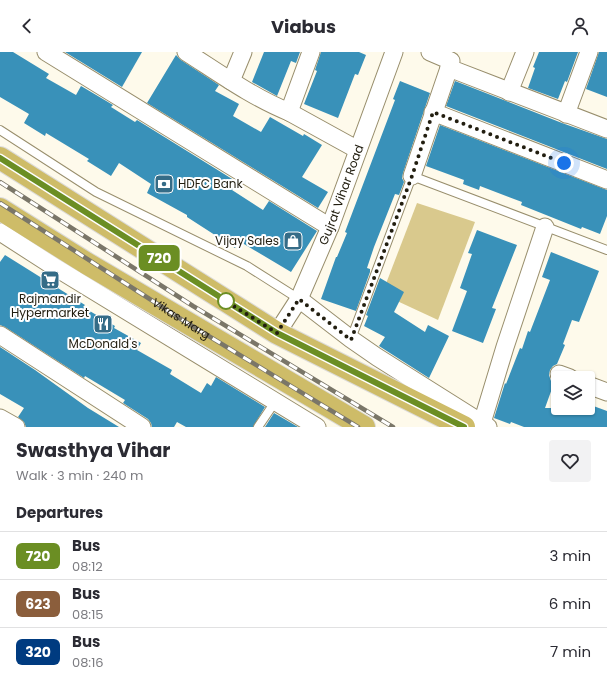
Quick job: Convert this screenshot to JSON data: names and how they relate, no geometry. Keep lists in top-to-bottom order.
{
  "streets": {
    "main road": ["Vikas Marg"],
    "street": ["Gujrat Vihar Road"]
  },
  "places": {
    "bank": ["HDFC Bank"],
    "shop": ["Vijay Sales"],
    "supermarket": ["Rajmandir Hypermarket"],
    "restaurant": ["McDonald's"]
  },
  "lines": ["bus line 720"],
  "page": {
    "header": "Viabus",
    "on_map": "720",
    "heading": [
      ["Swasthya Vihar", "Walk · 3 min · 240 m"],
      "Departures"
    ],
    "list": [
      {
        "mark": "720",
        "name": "Bus",
        "note": "08:12",
        "value": "3 min"
      },
      {
        "mark": "623",
        "name": "Bus",
        "note": "08:15",
        "value": "6 min"
      },
      {
        "mark": "320",
        "name": "Bus",
        "note": "08:16",
        "value": "7 min"
      }
    ]
  }
}
